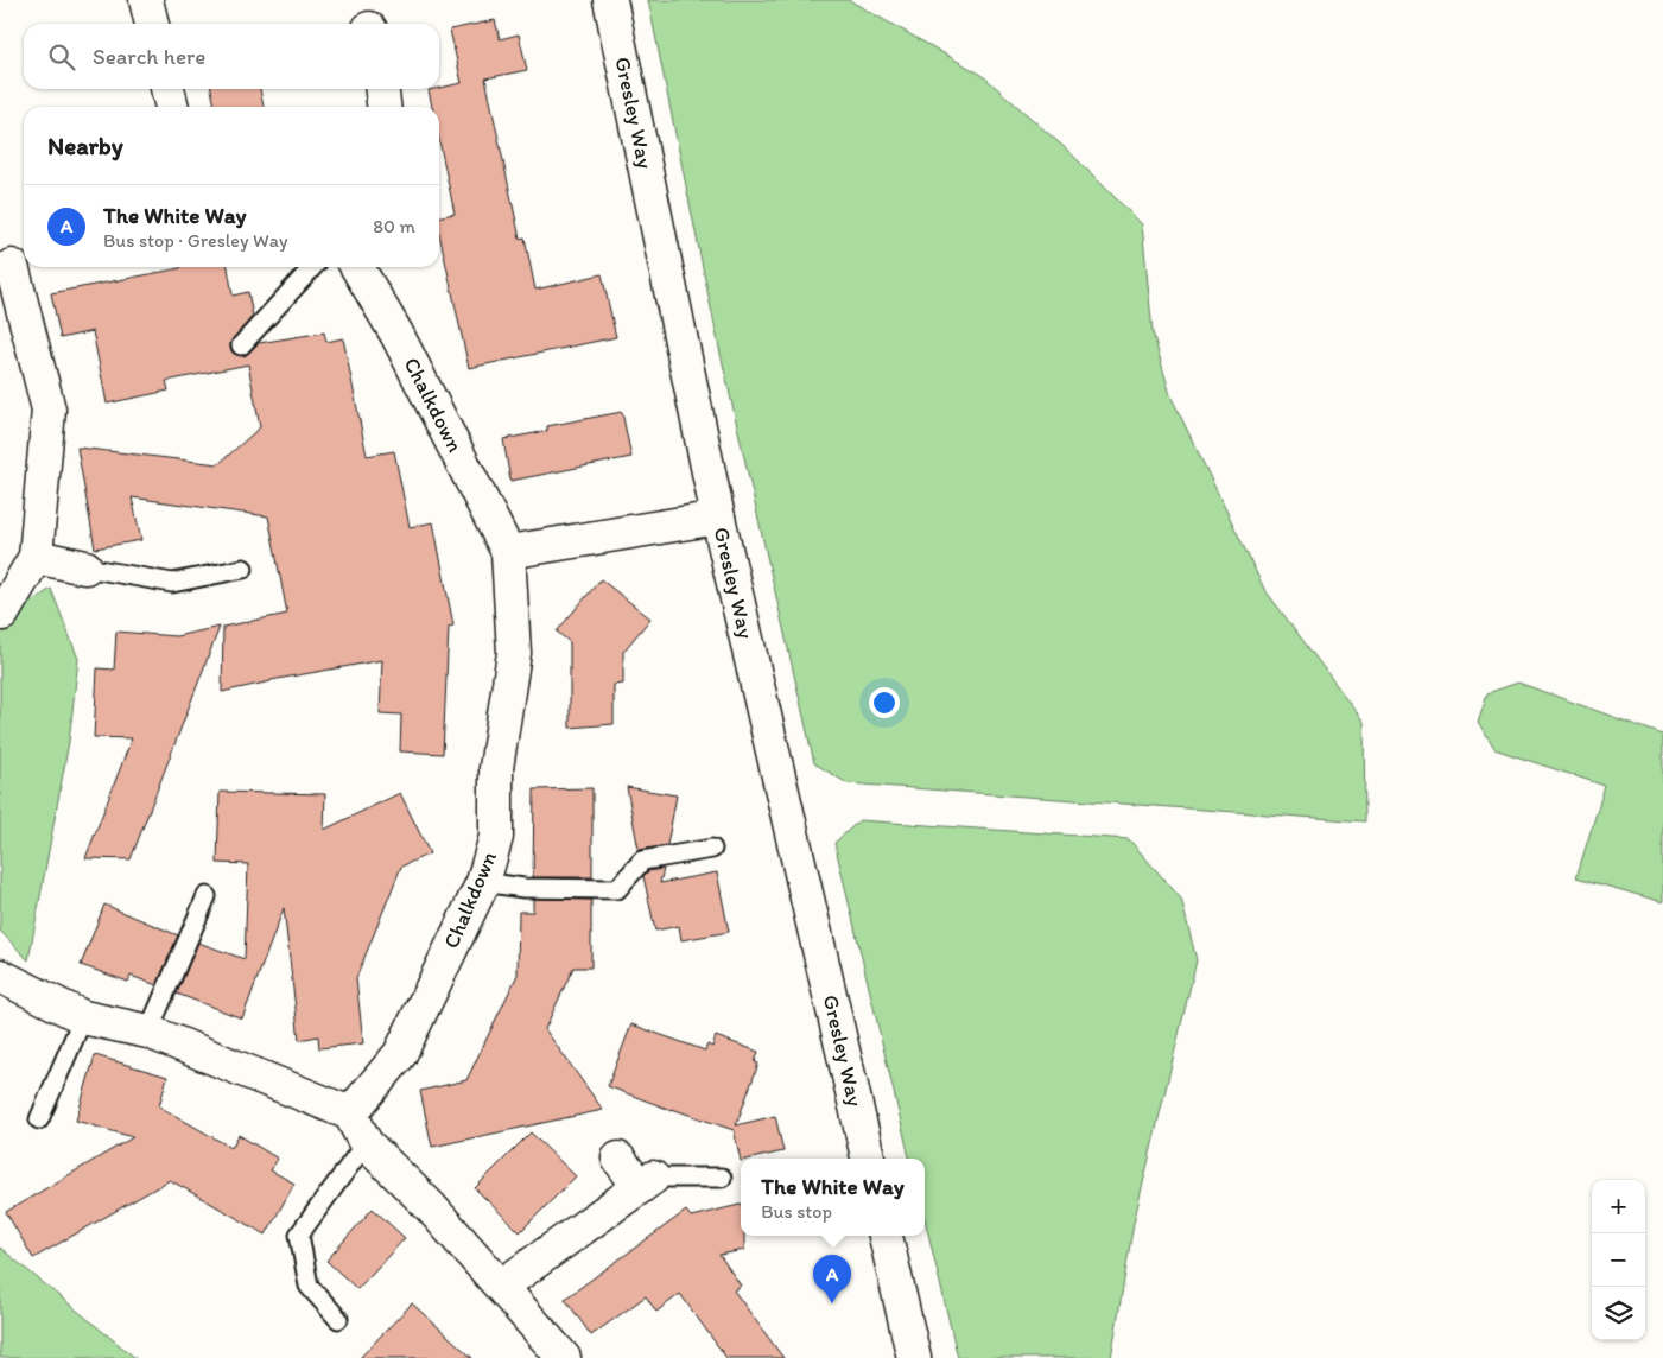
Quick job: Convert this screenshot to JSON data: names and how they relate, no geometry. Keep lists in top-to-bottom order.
{
  "streets": {
    "street": ["Gresley Way", "Chalkdown"]
  },
  "page": {
    "search": "Search here",
    "heading": "Nearby",
    "list": [
      {
        "mark": "A",
        "name": "The White Way",
        "note": "Bus stop · Gresley Way",
        "value": "80 m"
      }
    ],
    "popup": ["The White Way", "Bus stop"],
    "map_buttons": ["+", "−"],
    "pins": "A"
  }
}
